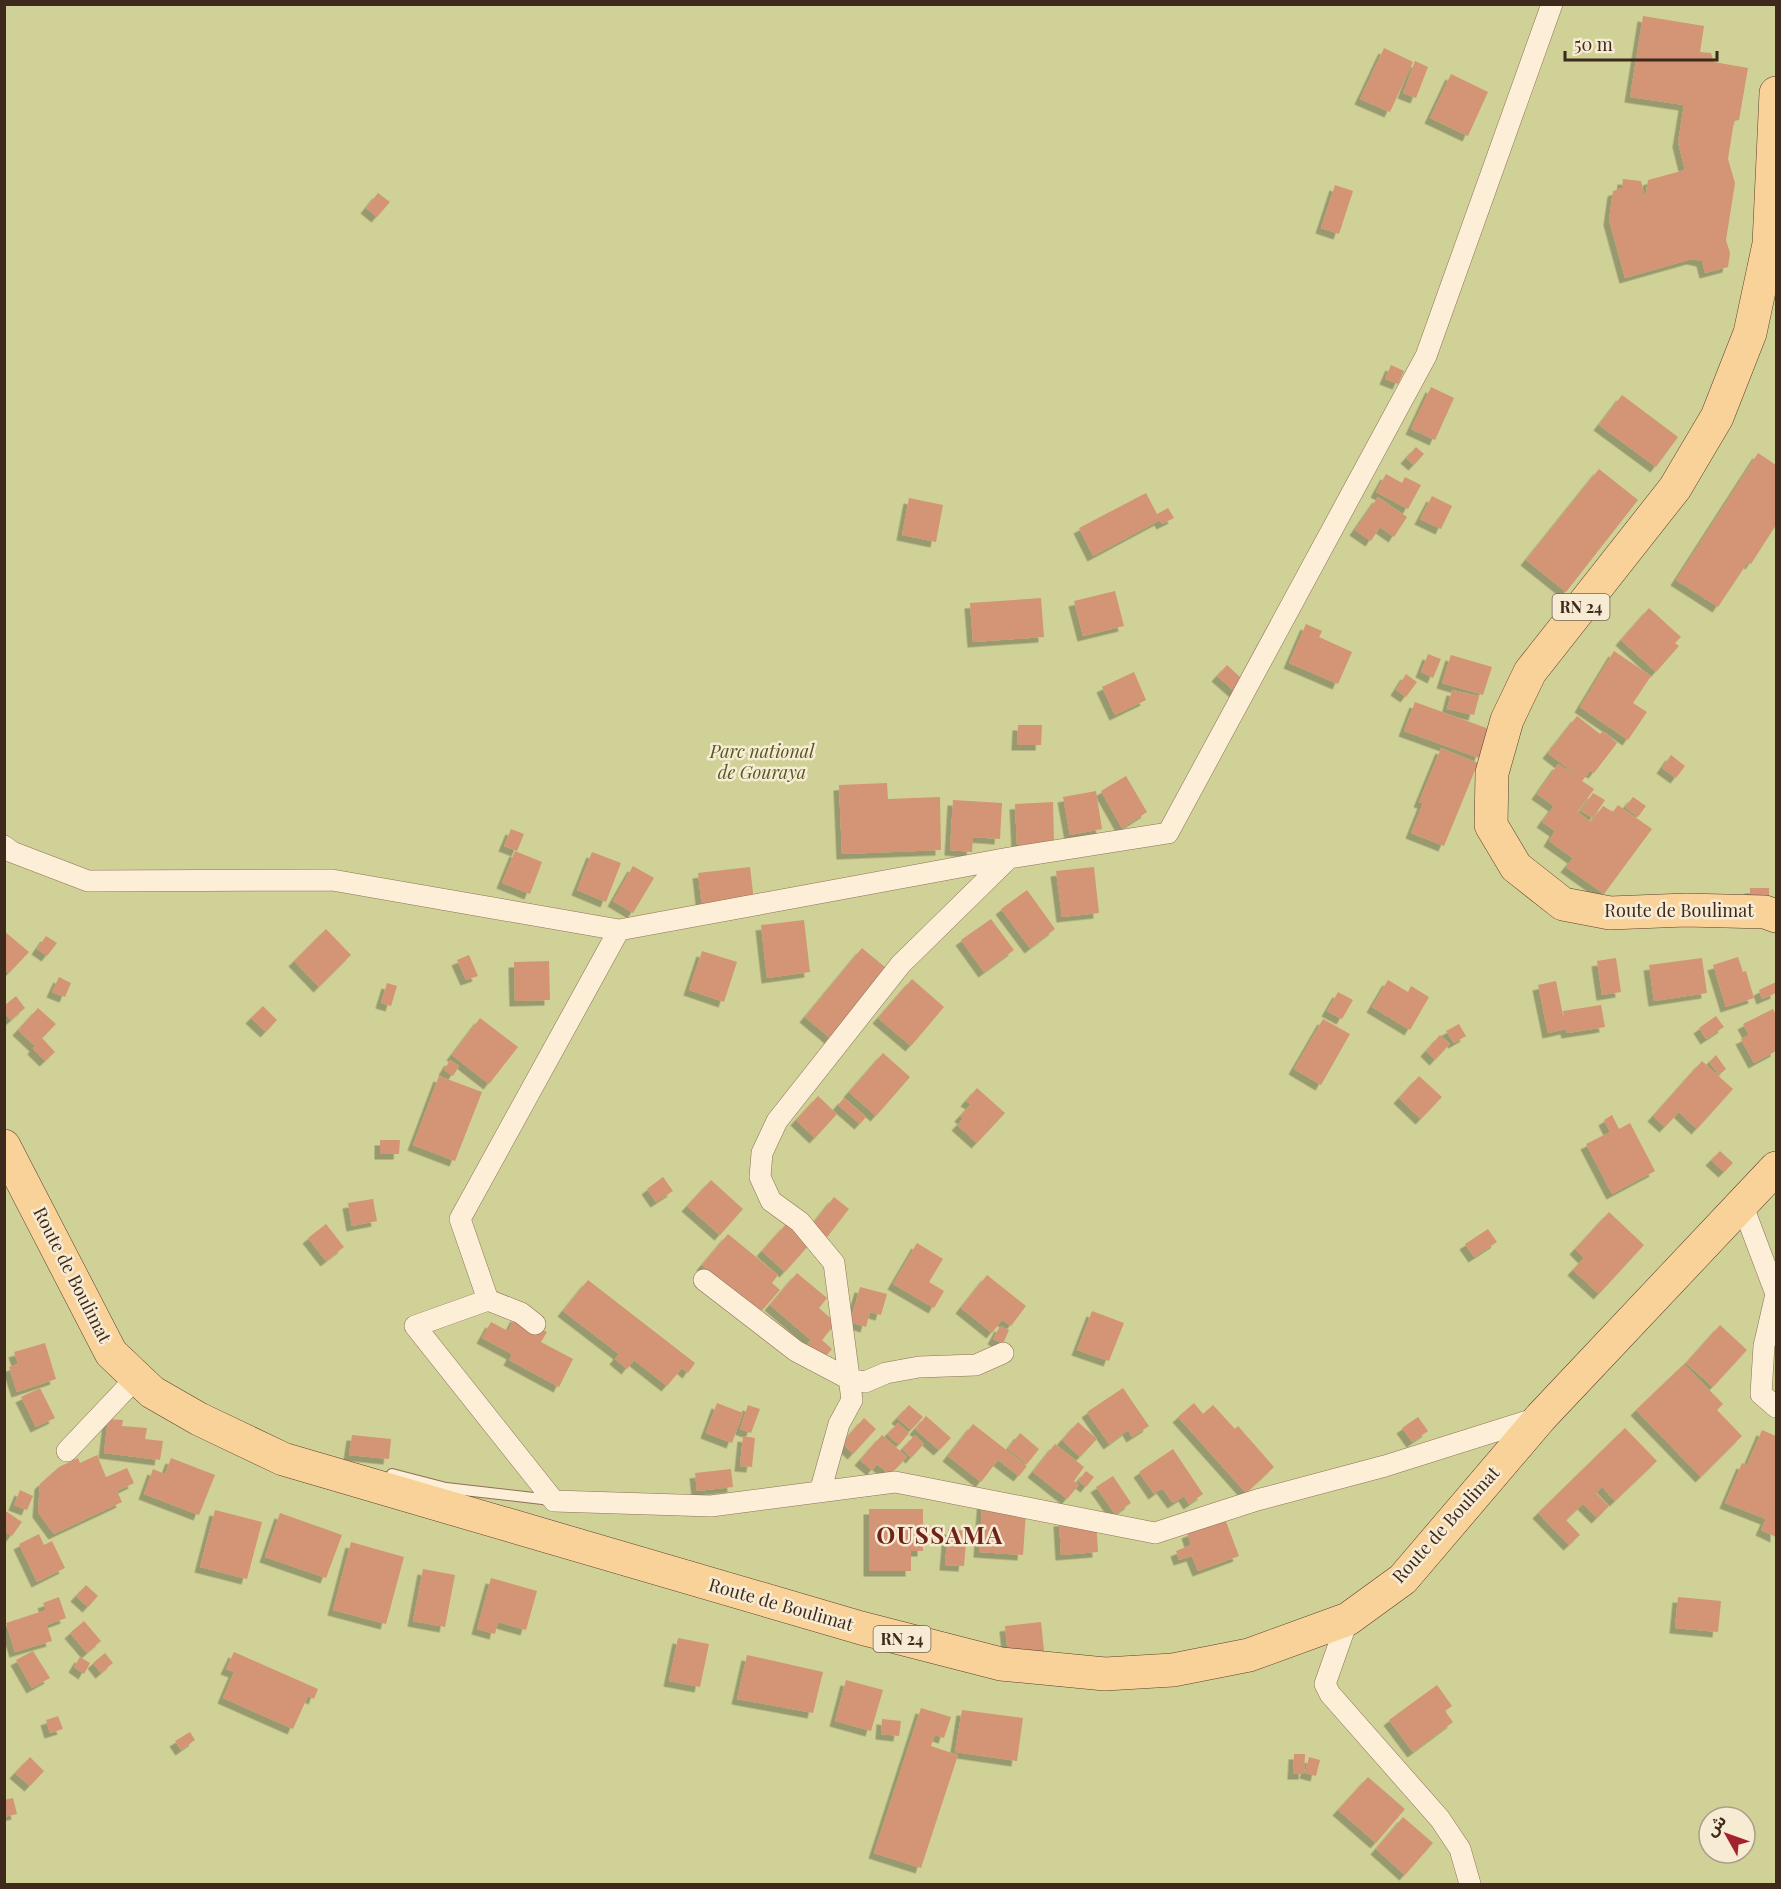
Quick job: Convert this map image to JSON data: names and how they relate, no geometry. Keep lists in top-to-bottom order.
{
  "streets": {
    "main road": ["RN 24", "Route de Boulimat"]
  },
  "districts": ["OUSSAMA"],
  "parks": ["Parc national de Gouraya"],
  "scale_bar": "50 m",
  "north": "top left"
}
